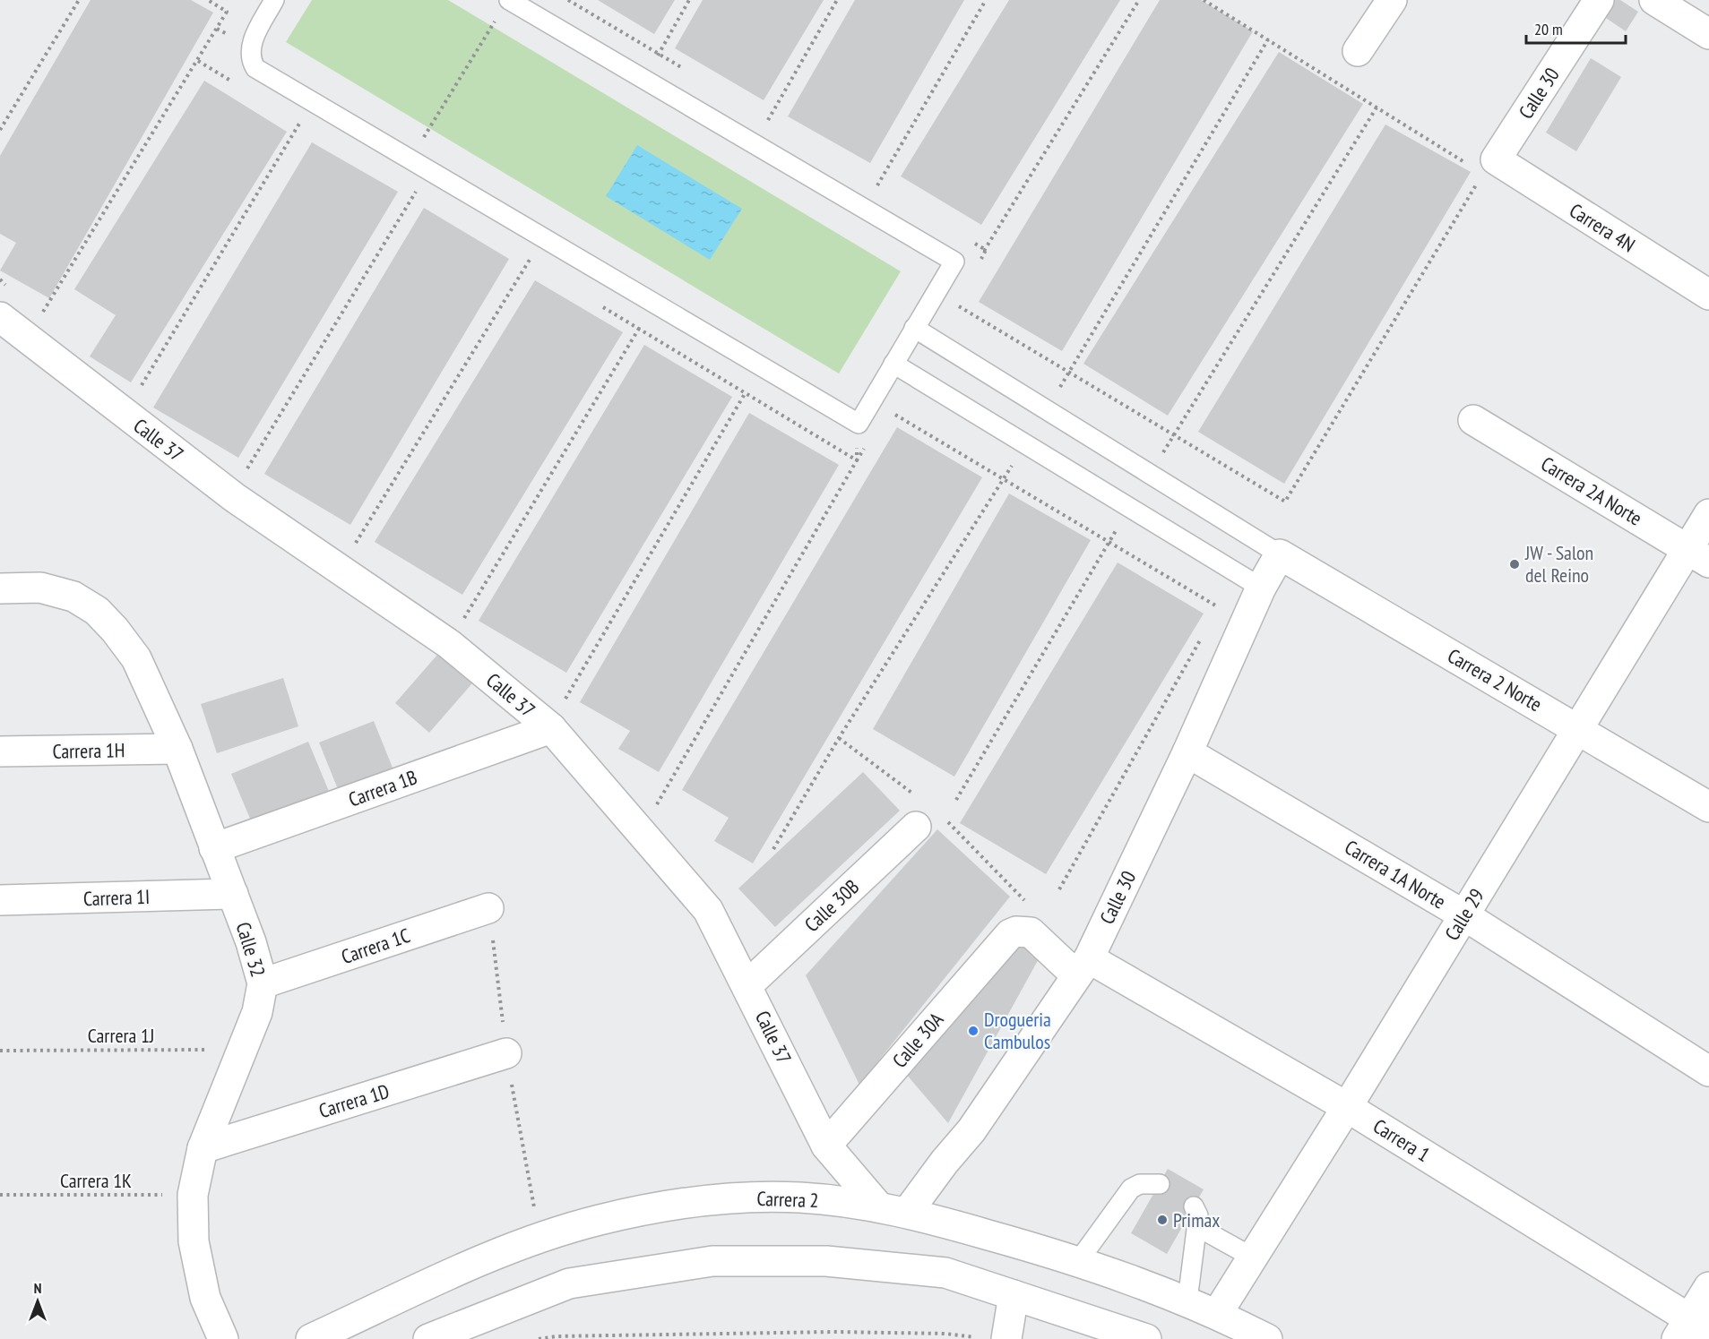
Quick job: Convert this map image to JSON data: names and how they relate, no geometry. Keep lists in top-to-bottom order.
{
  "streets": {
    "street": [
      "Calle 30",
      "Carrera 4N",
      "Calle 37",
      "Carrera 2A Norte",
      "Carrera 2 Norte",
      "Carrera 1H",
      "Carrera 1B",
      "Carrera 1A Norte",
      "Carrera 1I",
      "Calle 30B",
      "Calle 29",
      "Carrera 1C",
      "Calle 32",
      "Calle 30A",
      "Carrera 1D",
      "Carrera 1",
      "Carrera 2"
    ],
    "path": ["Carrera 1J", "Carrera 1K"]
  },
  "crossings": [
    ["Calle 30", "Carrera 4N"],
    ["Calle 30", "Carrera 2 Norte"],
    ["Calle 30", "Carrera 1A Norte"],
    ["Calle 30", "Carrera 1"],
    ["Calle 30", "Carrera 2"],
    ["Calle 37", "Carrera 1B"],
    ["Calle 37", "Calle 30B"],
    ["Calle 37", "Calle 30A"],
    ["Calle 37", "Carrera 2"],
    ["Carrera 2A Norte", "Calle 29"],
    ["Carrera 2 Norte", "Calle 29"],
    ["Carrera 1H", "Calle 32"],
    ["Carrera 1B", "Calle 32"],
    ["Carrera 1A Norte", "Calle 29"],
    ["Carrera 1I", "Calle 32"],
    ["Calle 29", "Carrera 1"],
    ["Calle 29", "Carrera 2"],
    ["Carrera 1C", "Calle 32"],
    ["Calle 32", "Carrera 1J"],
    ["Calle 32", "Carrera 1D"],
    ["Calle 32", "Carrera 1K"],
    ["Calle 30A", "Carrera 1"]
  ],
  "places": ["JW - Salon del Reino", "Drogueria Cambulos", "Primax"],
  "scale_bar": "20 m",
  "north": "top"
}
